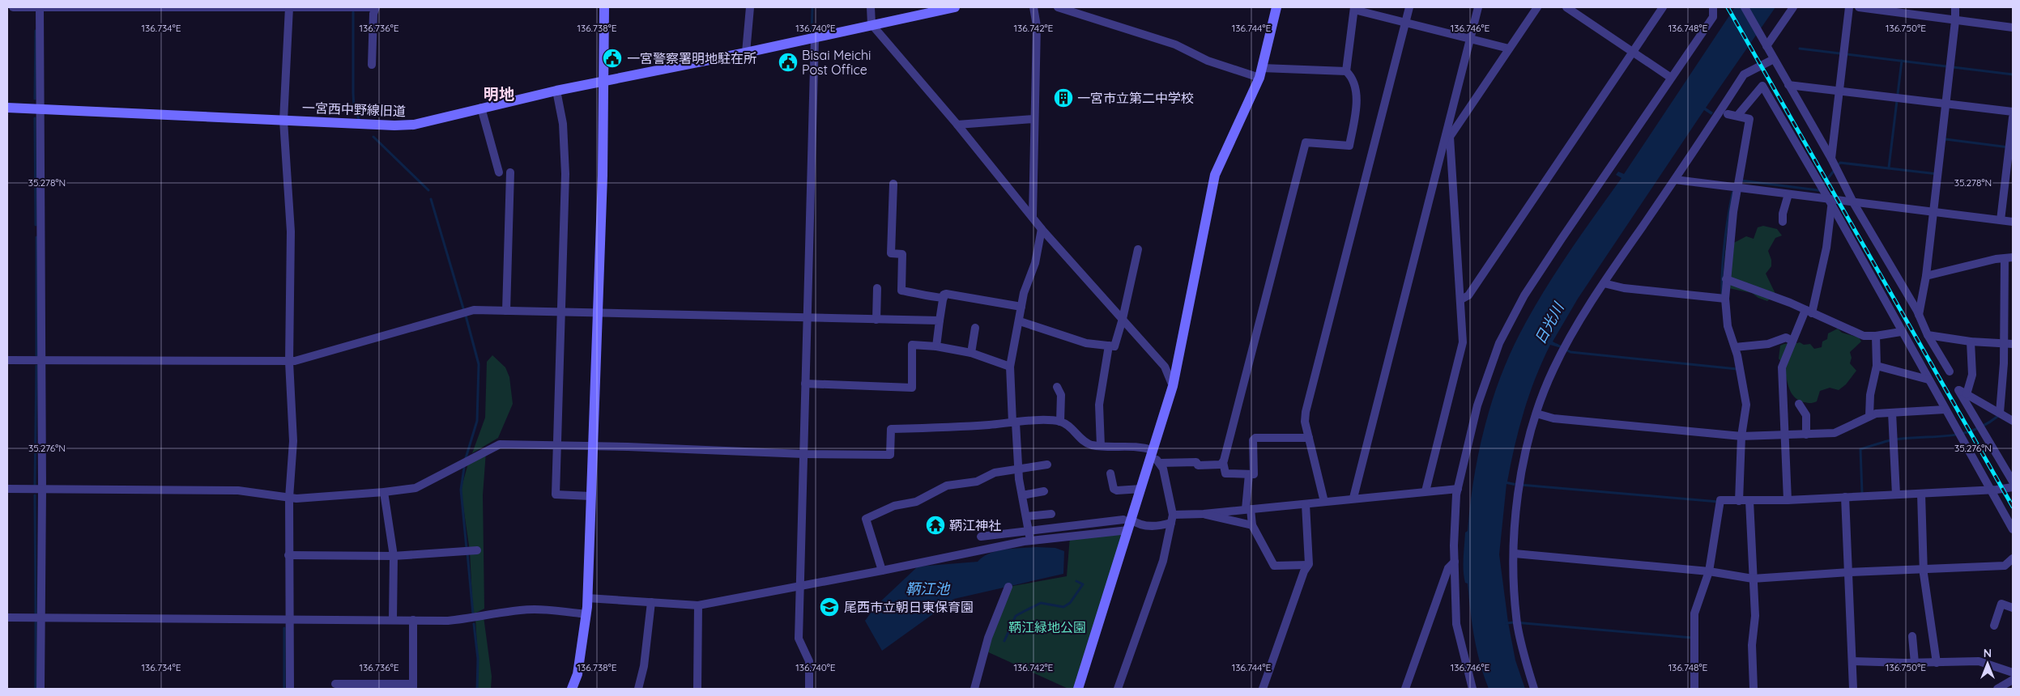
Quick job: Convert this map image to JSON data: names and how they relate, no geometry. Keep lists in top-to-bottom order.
{
  "streets": {
    "street": ["一宮西中野線旧道"]
  },
  "districts": ["明地"],
  "water": ["日光川", "鞆江池"],
  "parks": ["鞆江緑地公園"],
  "places": {
    "public building": ["一宮警察署明地駐在所", "Bisai Meichi Post Office"],
    "building": ["一宮市立第二中学校"],
    "temple": ["鞆江神社"],
    "school or university": ["尾西市立朝日東保育園"]
  },
  "north": "top",
  "coordinates": [
    "136.734°E",
    "136.736°E",
    "136.738°E",
    "136.740°E",
    "136.742°E",
    "136.744°E",
    "136.746°E",
    "136.748°E",
    "136.750°E",
    "35.278°N",
    "35.276°N"
  ]
}
